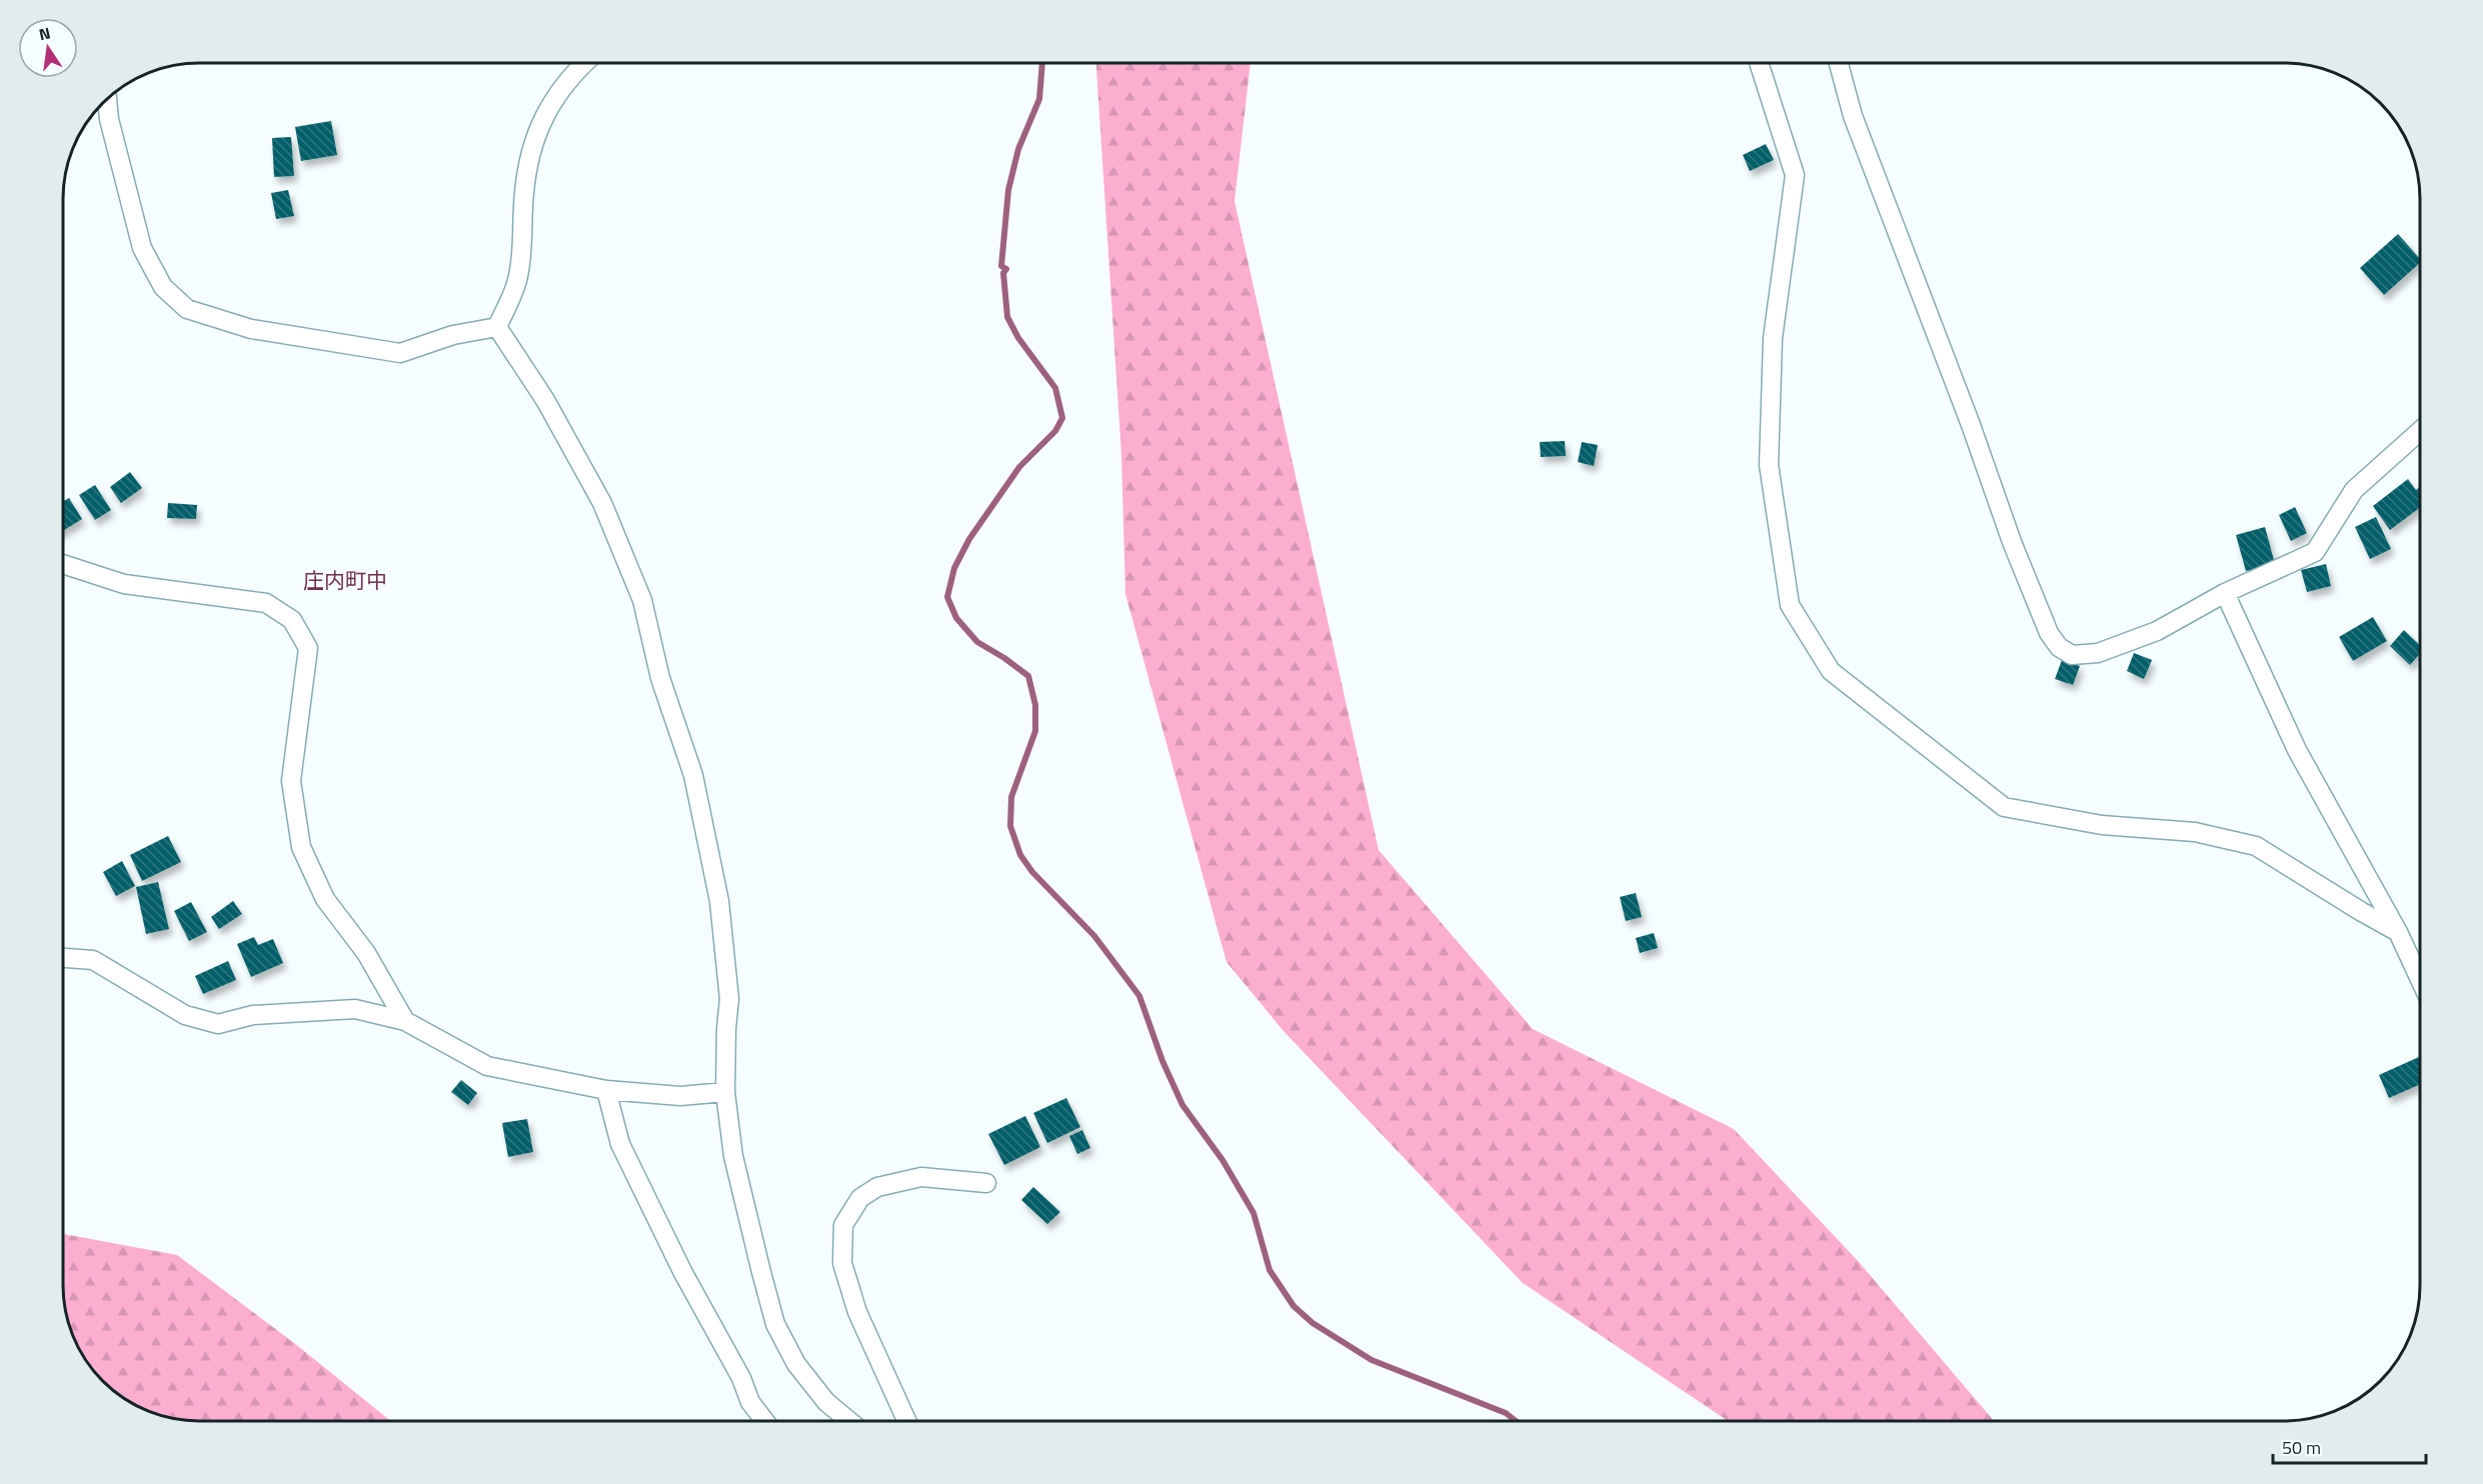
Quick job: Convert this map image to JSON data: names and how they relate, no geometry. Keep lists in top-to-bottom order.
{
  "districts": ["庄内町中"],
  "scale_bar": "50 m",
  "north": "top"
}
